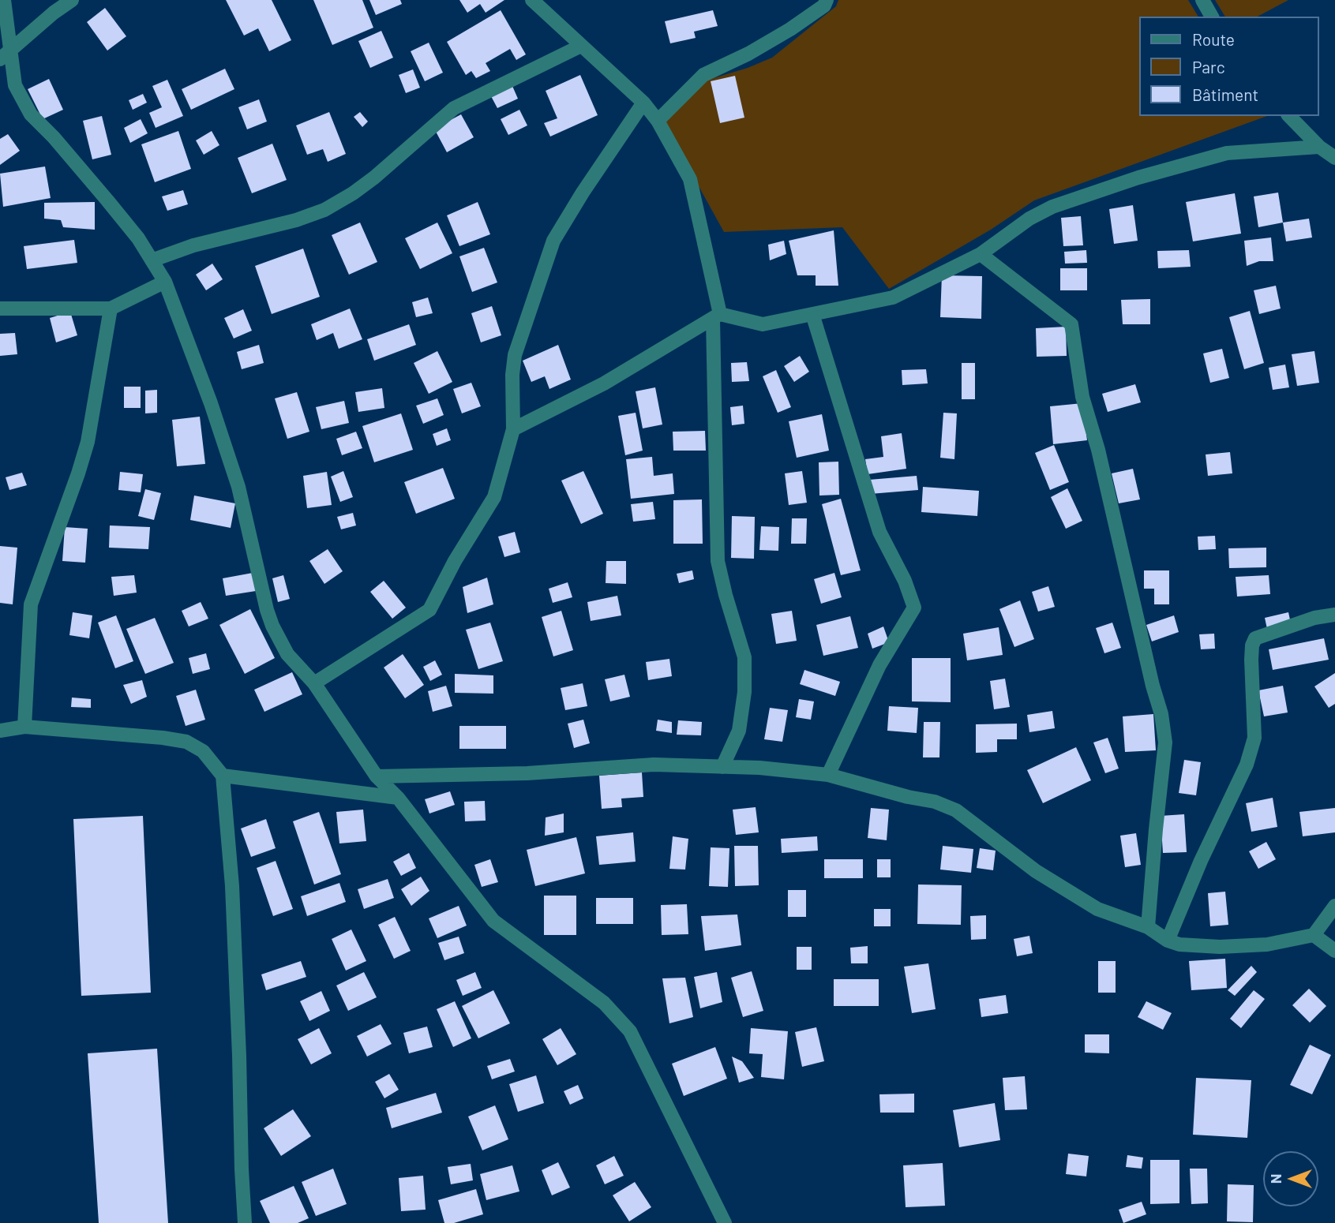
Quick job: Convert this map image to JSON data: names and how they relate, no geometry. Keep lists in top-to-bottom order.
{
  "legend": ["Route", "Parc", "Bâtiment"],
  "north": "left"
}
